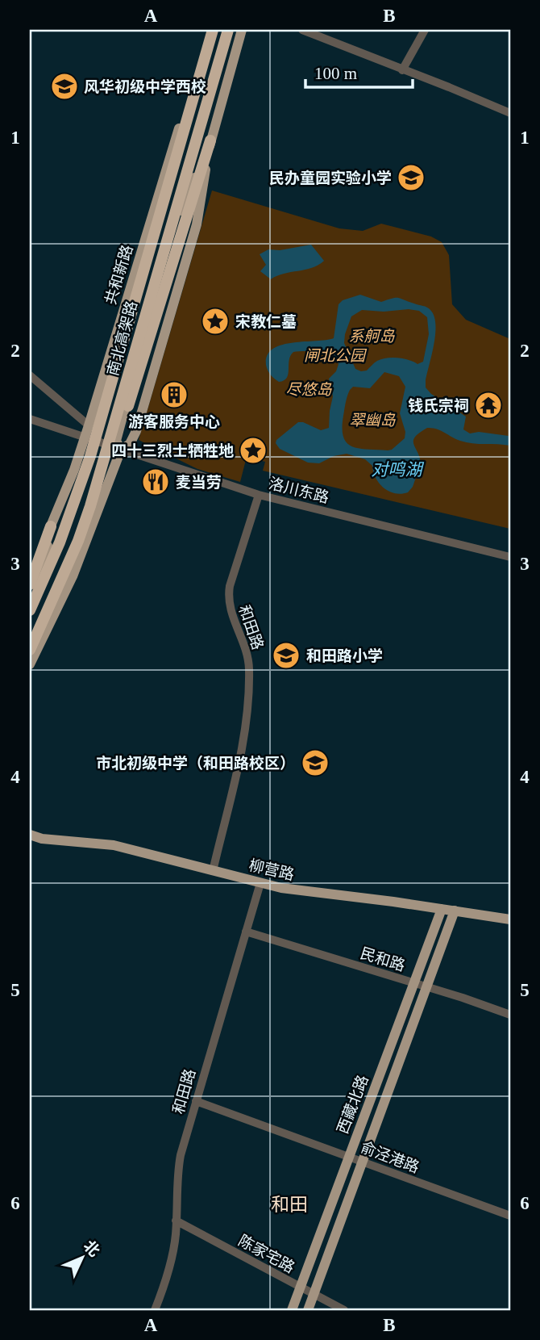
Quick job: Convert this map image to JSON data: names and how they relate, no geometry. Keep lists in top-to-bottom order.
{
  "streets": {
    "highway": ["南北高架路"],
    "main road": ["共和新路", "柳营路", "西藏北路"],
    "street": [
      "洛川东路",
      "和田路",
      "民和路",
      "俞泾港路",
      "陈家宅路"
    ]
  },
  "crossings": [
    ["共和新路", "洛川东路"],
    ["洛川东路", "和田路"],
    ["和田路", "柳营路"],
    ["和田路", "民和路"],
    ["和田路", "俞泾港路"],
    ["和田路", "陈家宅路"],
    ["柳营路", "西藏北路"],
    ["民和路", "西藏北路"],
    ["西藏北路", "俞泾港路"],
    ["西藏北路", "陈家宅路"]
  ],
  "districts": ["和田"],
  "water": ["对鸣湖"],
  "parks": [
    "系舸岛",
    "闸北公园",
    "尽悠岛",
    "翠幽岛"
  ],
  "places": {
    "school or university": [
      "风华初级中学西校",
      "民办童园实验小学",
      "和田路小学",
      "市北初级中学（和田路校区）"
    ],
    "place": ["宋教仁墓", "四十三烈士牺牲地"],
    "building": ["游客服务中心"],
    "temple": ["钱氏宗祠"],
    "restaurant": ["麦当劳"]
  },
  "scale_bar": "100 m",
  "north": "top right",
  "grid": {
    "columns": ["A", "B"],
    "rows": [
      "1",
      "2",
      "3",
      "4",
      "5",
      "6"
    ]
  }
}
